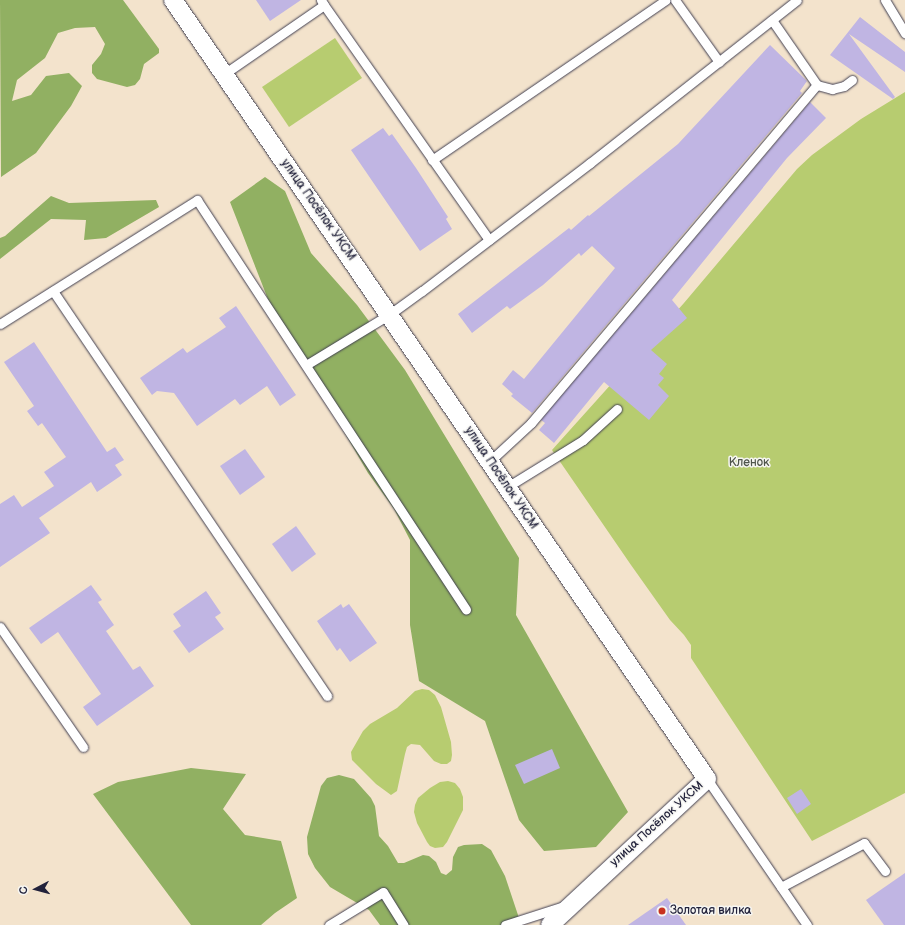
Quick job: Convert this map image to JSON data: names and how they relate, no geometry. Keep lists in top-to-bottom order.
{
  "streets": {
    "street": ["улица Посёлок УКСМ"]
  },
  "parks": ["Кленок"],
  "places": ["Золотая вилка"],
  "north": "left"
}
